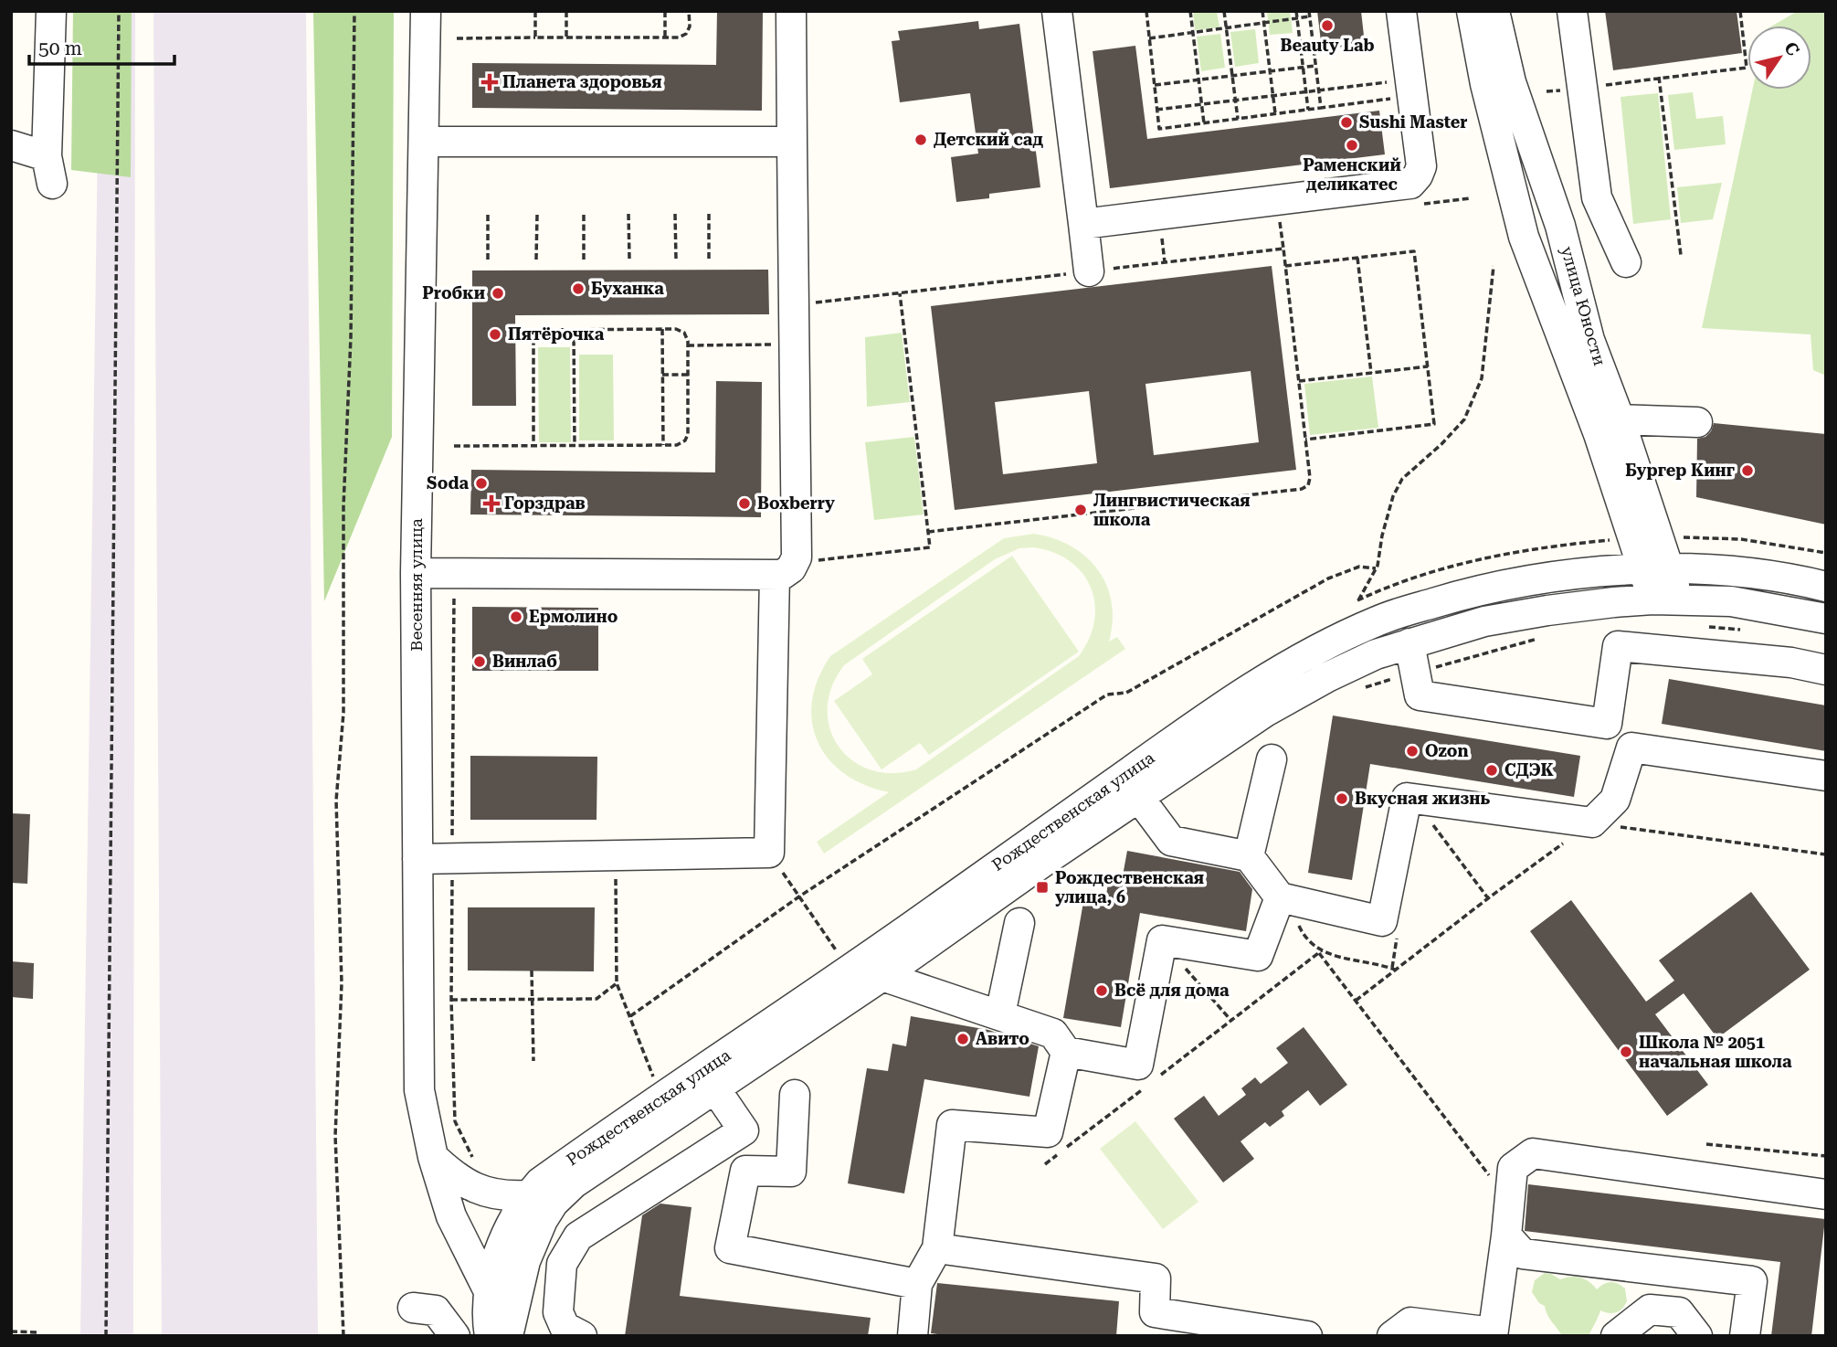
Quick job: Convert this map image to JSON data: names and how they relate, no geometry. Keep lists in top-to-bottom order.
{
  "streets": {
    "street": ["улица Юности", "Весенняя улица", "Рождественская улица"]
  },
  "crossings": [
    ["улица Юности", "Рождественская улица"],
    ["Весенняя улица", "Рождественская улица"]
  ],
  "places": {
    "other": [
      "Beauty Lab",
      "Sushi Master",
      "Детский сад",
      "Раменский деликатес",
      "Буханка",
      "Proбки",
      "Пятёрочка",
      "Бургер Кинг",
      "Soda",
      "Boxberry",
      "Лингвистическая школа",
      "Ермолино",
      "Винлаб",
      "Ozon",
      "СДЭК",
      "Вкусная жизнь",
      "Всё для дома",
      "Авито",
      "Школа № 2051 начальная школа"
    ],
    "health": ["Планета здоровья", "Горздрав"],
    "transit": ["Рождественская улица, 6"]
  },
  "scale_bar": "50 m",
  "north": "top right"
}
